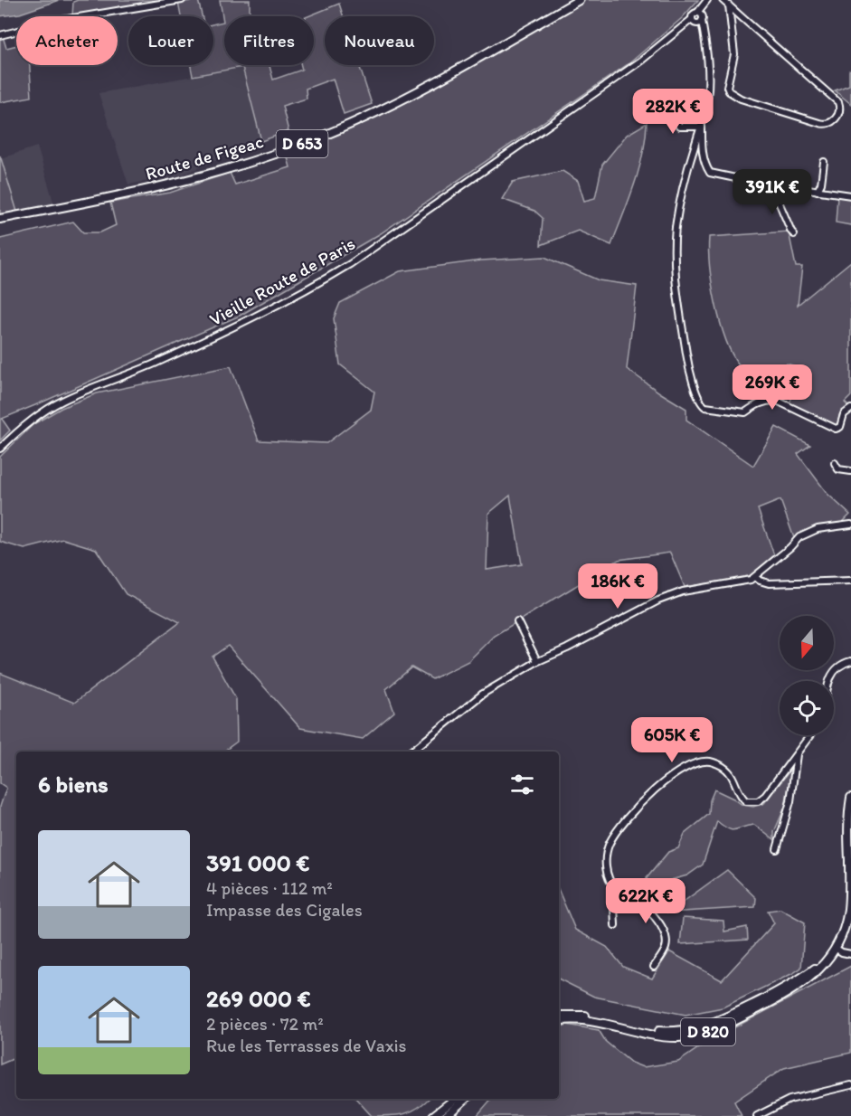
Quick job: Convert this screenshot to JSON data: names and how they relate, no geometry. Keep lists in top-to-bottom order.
{
  "streets": {
    "main road": ["D 653", "Route de Figeac", "D 820"],
    "street": ["Vieille Route de Paris"]
  },
  "north": "bottom",
  "page": {
    "chip": [
      "Acheter",
      "Louer",
      "Filtres",
      "Nouveau"
    ],
    "price": [
      "282K €",
      "391K €",
      "269K €",
      "186K €",
      "605K €",
      "622K €"
    ],
    "heading": "6 biens",
    "list": [
      {
        "name": "391 000 €",
        "note": "4 pièces · 112 m² · Impasse des Cigales"
      },
      {
        "name": "269 000 €",
        "note": "2 pièces · 72 m² · Rue les Terrasses de Vaxis"
      }
    ]
  }
}
